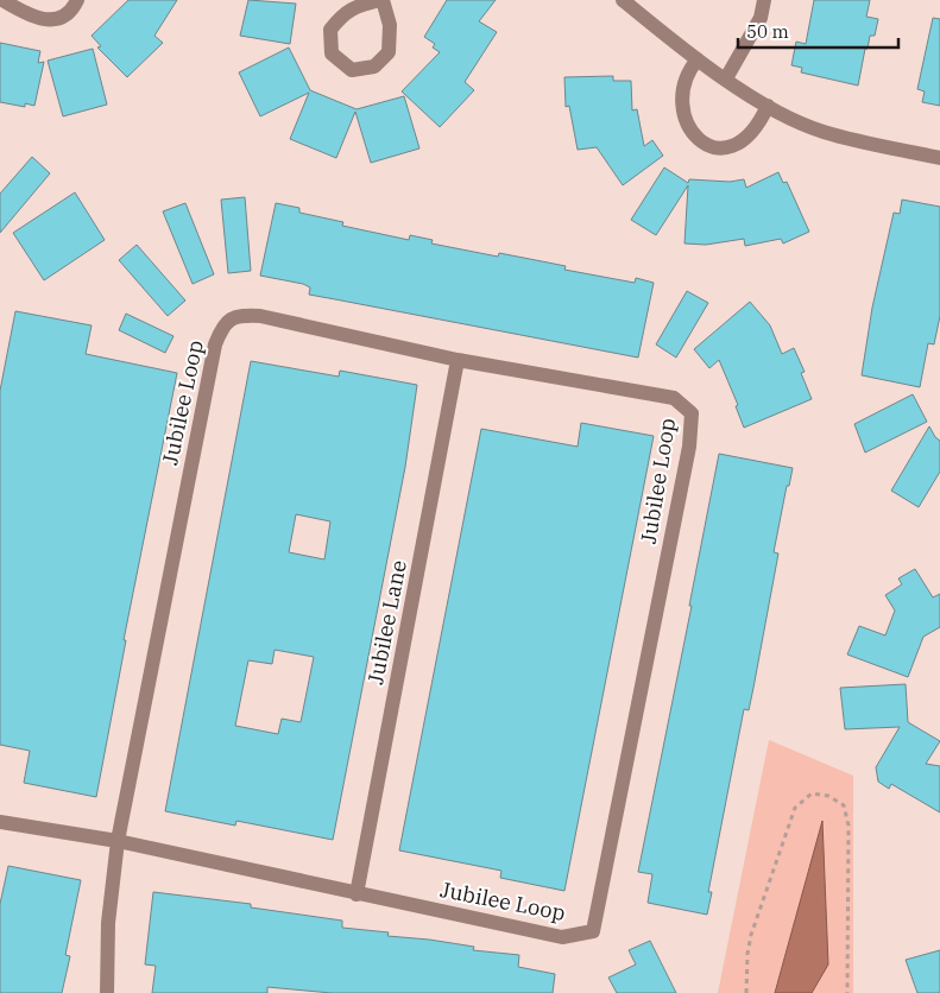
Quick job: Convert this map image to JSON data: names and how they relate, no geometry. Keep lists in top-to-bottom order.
{
  "streets": {
    "street": ["Jubilee Loop", "Jubilee Lane"]
  },
  "crossings": [
    ["Jubilee Loop", "Jubilee Lane"]
  ],
  "scale_bar": "50 m"
}
